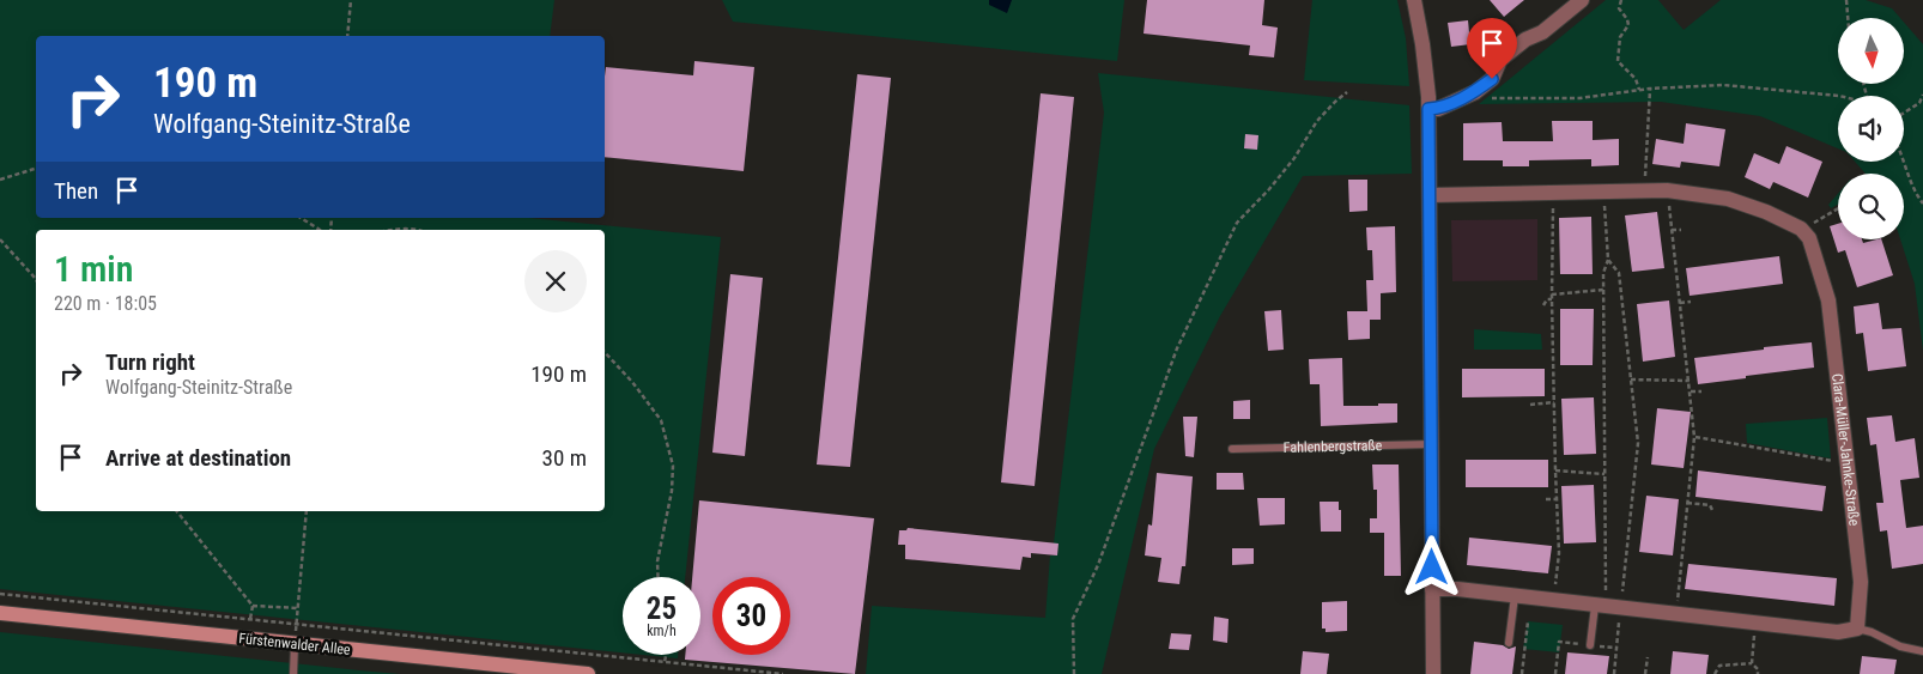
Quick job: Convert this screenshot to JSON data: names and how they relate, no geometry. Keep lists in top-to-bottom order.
{
  "streets": {
    "main road": ["Fürstenwalder Allee"],
    "street": ["Clara-Müller-Jahnke-Straße"],
    "lane": ["Fahlenbergstraße"]
  },
  "north": "bottom",
  "page": {
    "turn": ["190 m", "Wolfgang-Steinitz-Straße"],
    "then": "Then",
    "heading": ["1 min", "220 m · 18:05"],
    "list": [
      {
        "name": "Turn right",
        "note": "Wolfgang-Steinitz-Straße",
        "value": "190 m"
      },
      {
        "name": "Arrive at destination",
        "value": "30 m"
      }
    ],
    "speed": "25 km/h",
    "limit": "30"
  }
}
